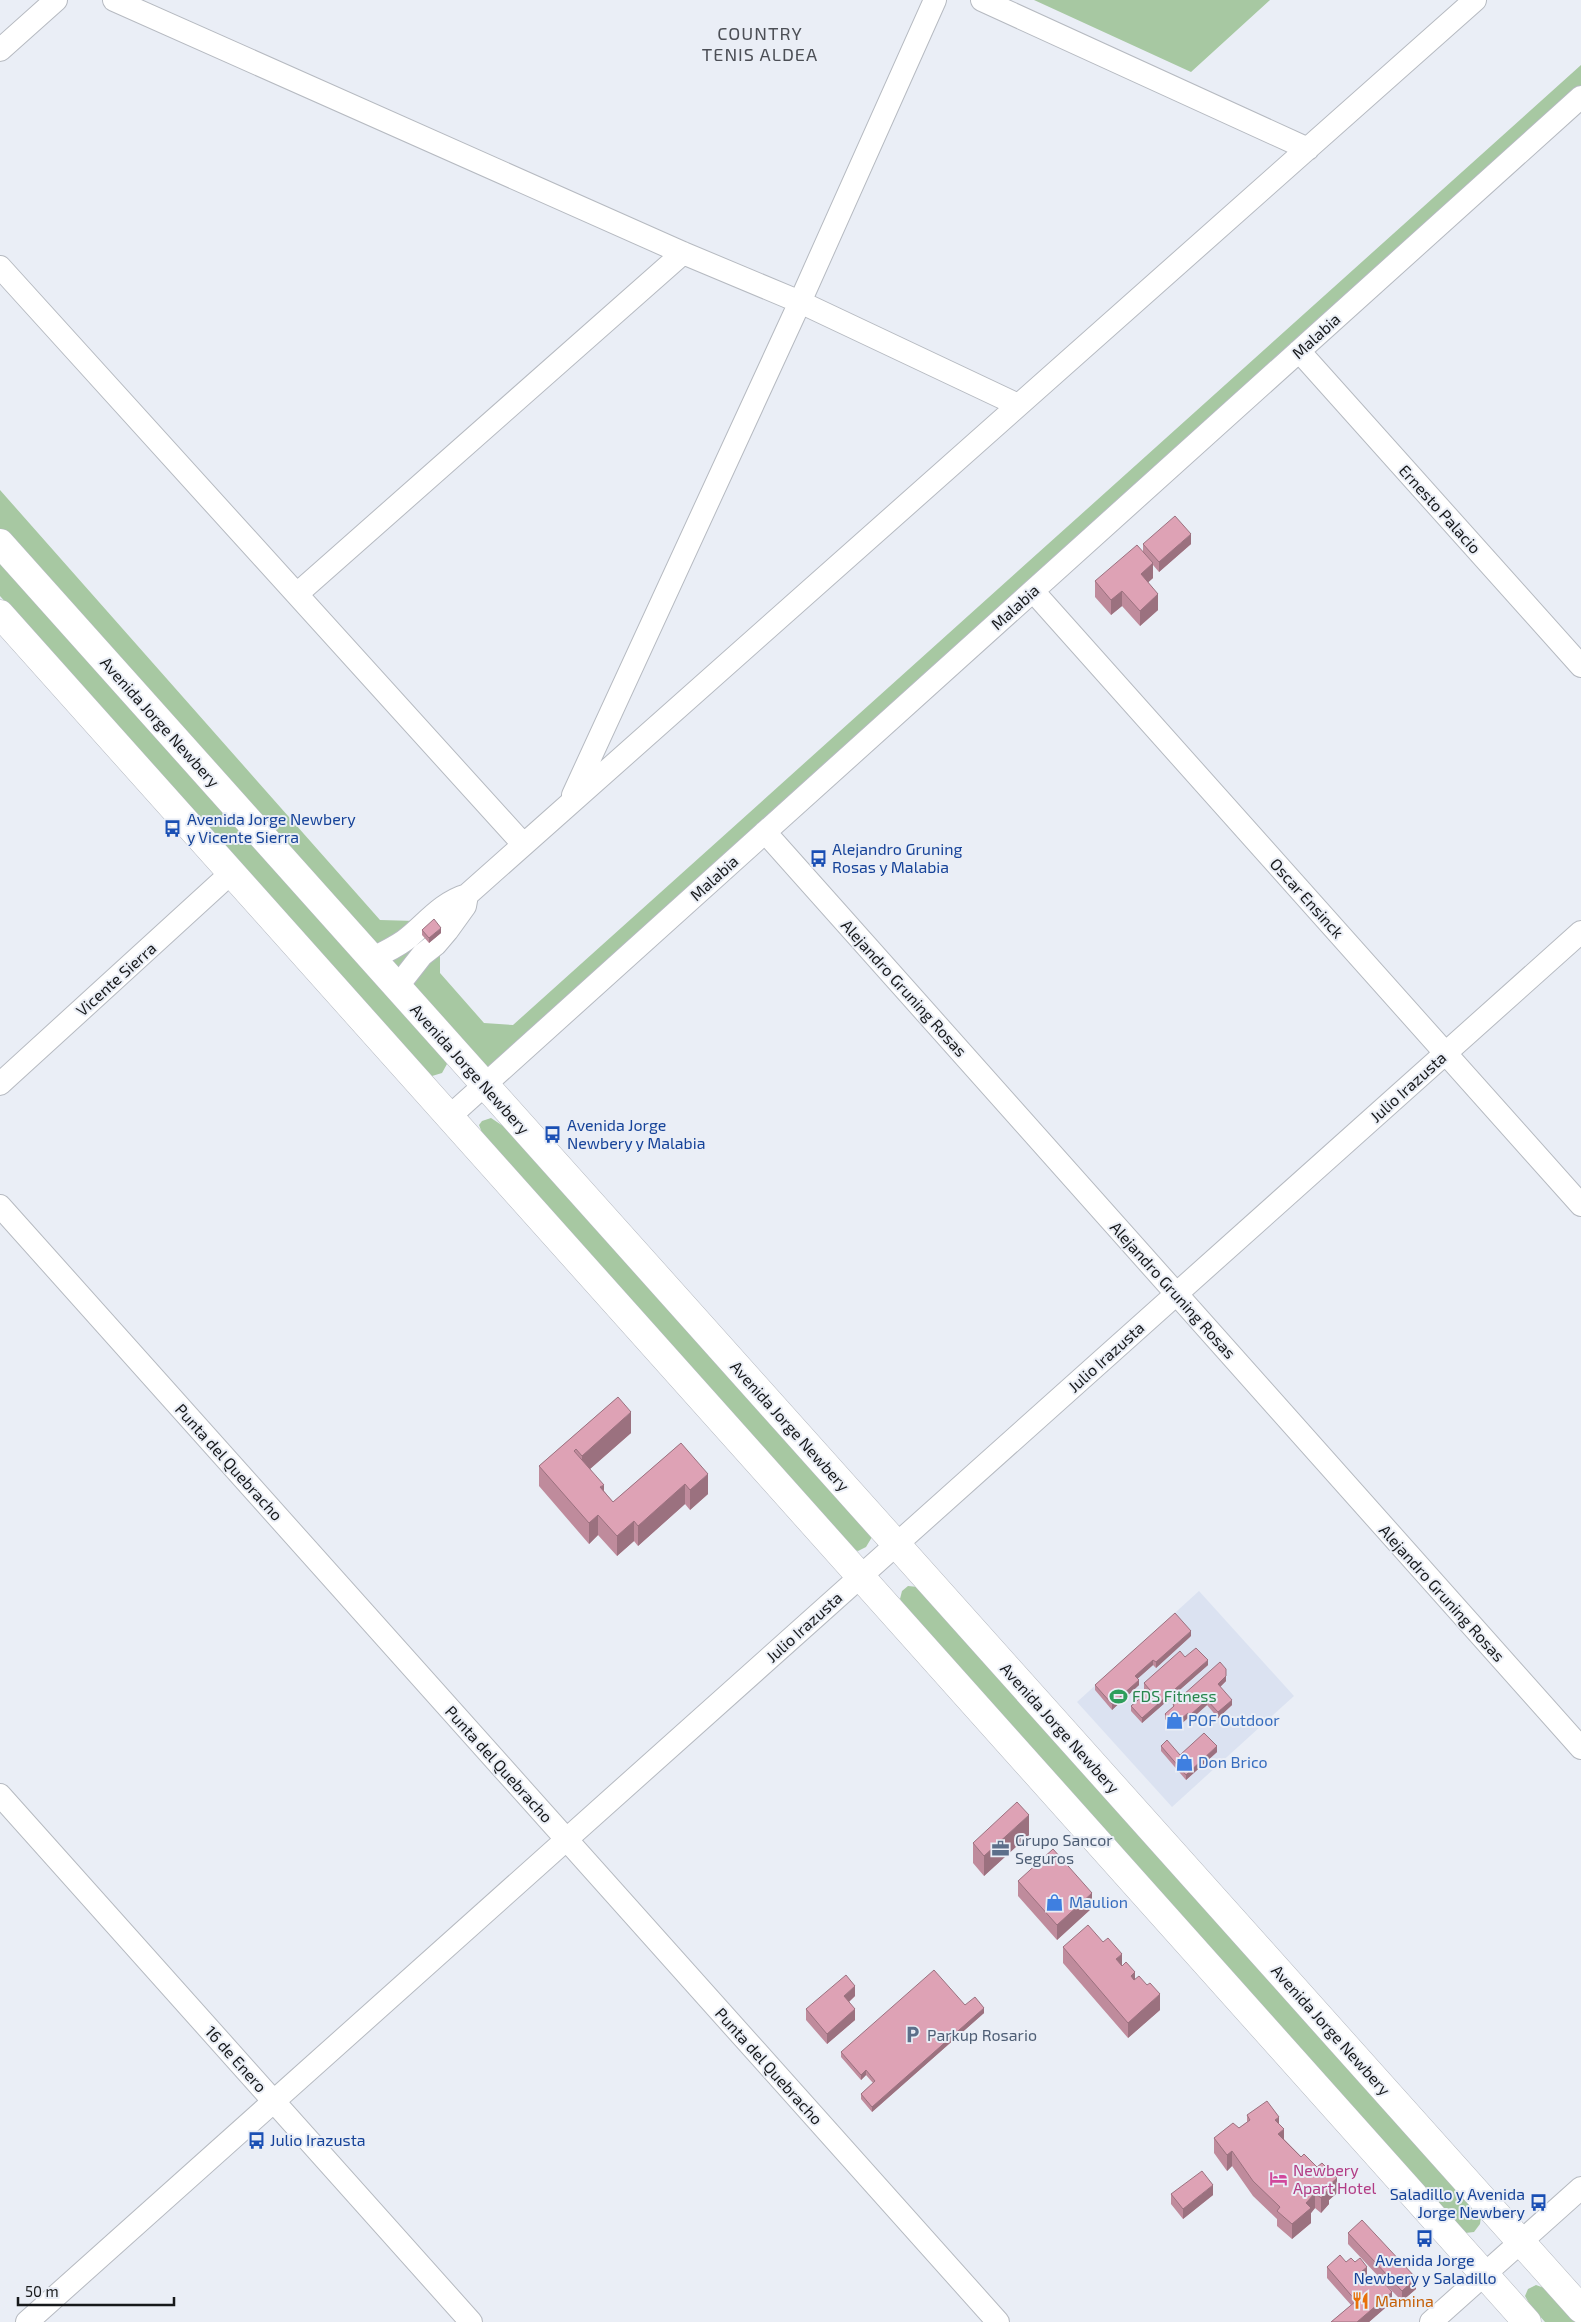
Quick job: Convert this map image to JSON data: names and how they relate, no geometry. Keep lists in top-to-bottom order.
{
  "streets": {
    "main road": ["Avenida Jorge Newbery"],
    "street": [
      "Malabia",
      "Ernesto Palacio",
      "Oscar Ensinck",
      "Vicente Sierra",
      "Alejandro Gruning Rosas",
      "Julio Irazusta",
      "Punta del Quebracho",
      "16 de Enero"
    ]
  },
  "crossings": [
    ["Malabia", "Ernesto Palacio"],
    ["Malabia", "Avenida Jorge Newbery"],
    ["Malabia", "Oscar Ensinck"],
    ["Malabia", "Alejandro Gruning Rosas"],
    ["Avenida Jorge Newbery", "Julio Irazusta"],
    ["Oscar Ensinck", "Julio Irazusta"],
    ["Alejandro Gruning Rosas", "Julio Irazusta"],
    ["Julio Irazusta", "Punta del Quebracho"],
    ["Julio Irazusta", "16 de Enero"]
  ],
  "districts": ["COUNTRY TENIS ALDEA"],
  "places": {
    "bus stop": [
      "Avenida Jorge Newbery y Vicente Sierra",
      "Alejandro Gruning Rosas y Malabia",
      "Avenida Jorge Newbery y Malabia",
      "Julio Irazusta",
      "Saladillo y Avenida Jorge Newbery",
      "Avenida Jorge Newbery y Saladillo"
    ],
    "sports": ["FDS Fitness"],
    "shop": ["POF Outdoor", "Don Brico", "Maulion"],
    "office": ["Grupo Sancor Seguros"],
    "parking": ["Parkup Rosario"],
    "hotel": ["Newbery Apart Hotel"],
    "restaurant": ["Mamina"]
  },
  "scale_bar": "50 m"
}
